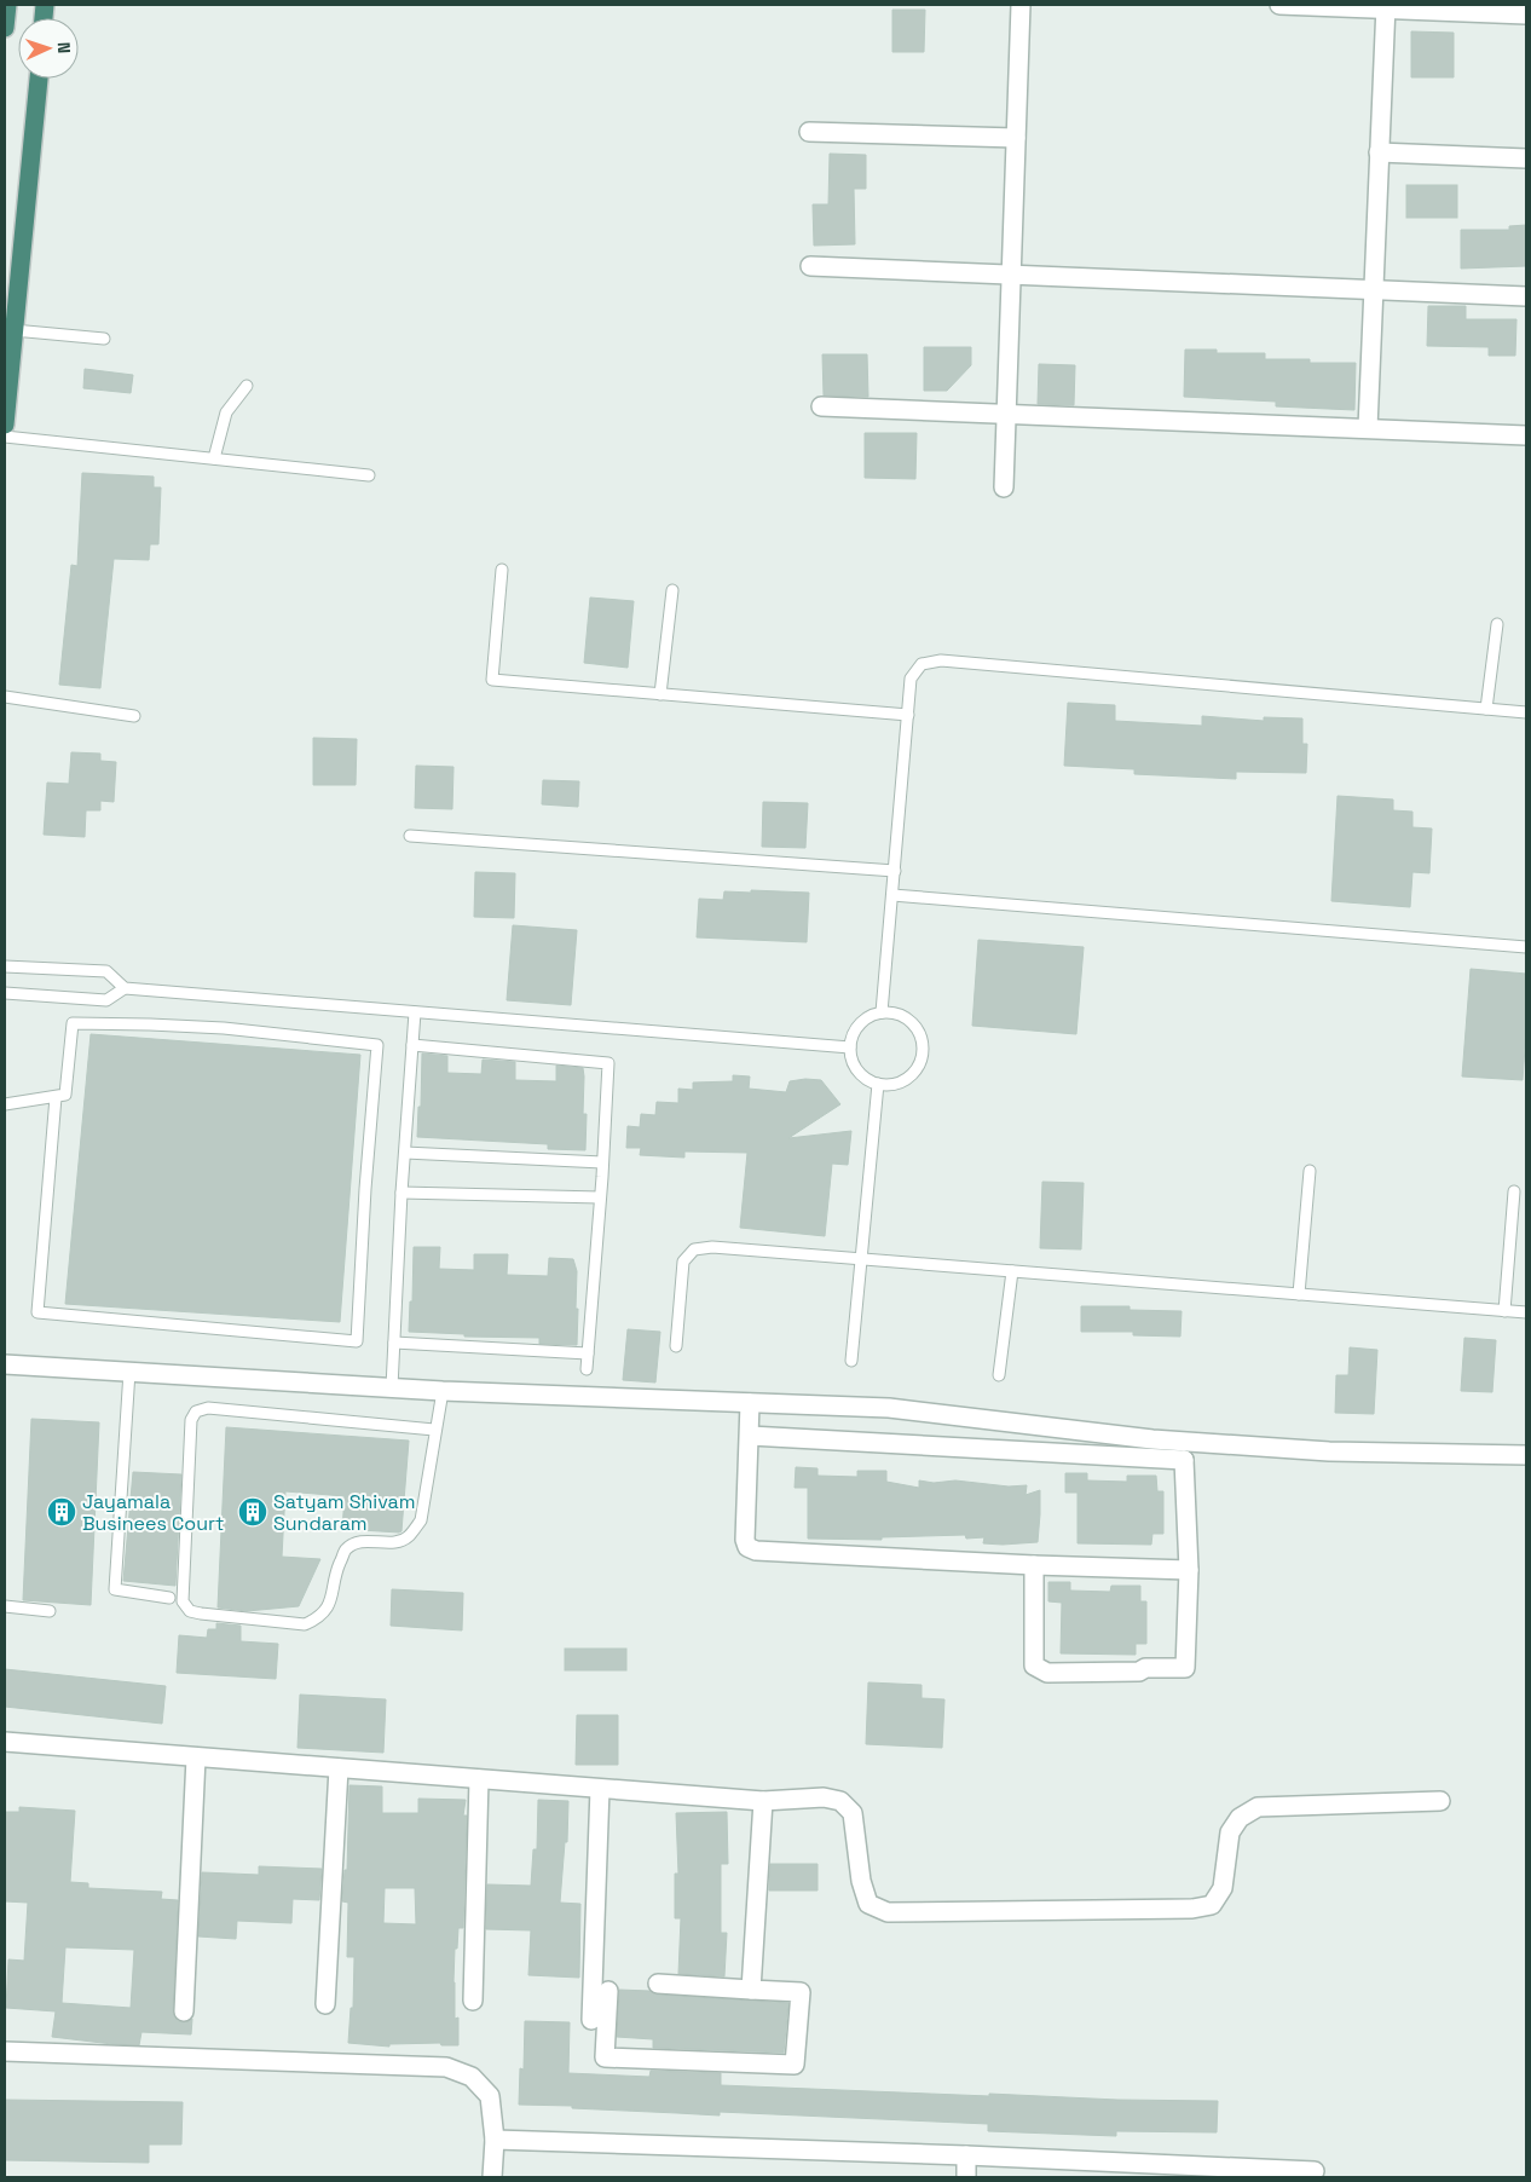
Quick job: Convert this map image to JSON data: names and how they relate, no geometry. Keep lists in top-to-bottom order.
{
  "places": {
    "building": ["Jayamala Businees Court", "Satyam Shivam Sundaram"]
  },
  "north": "right"
}
